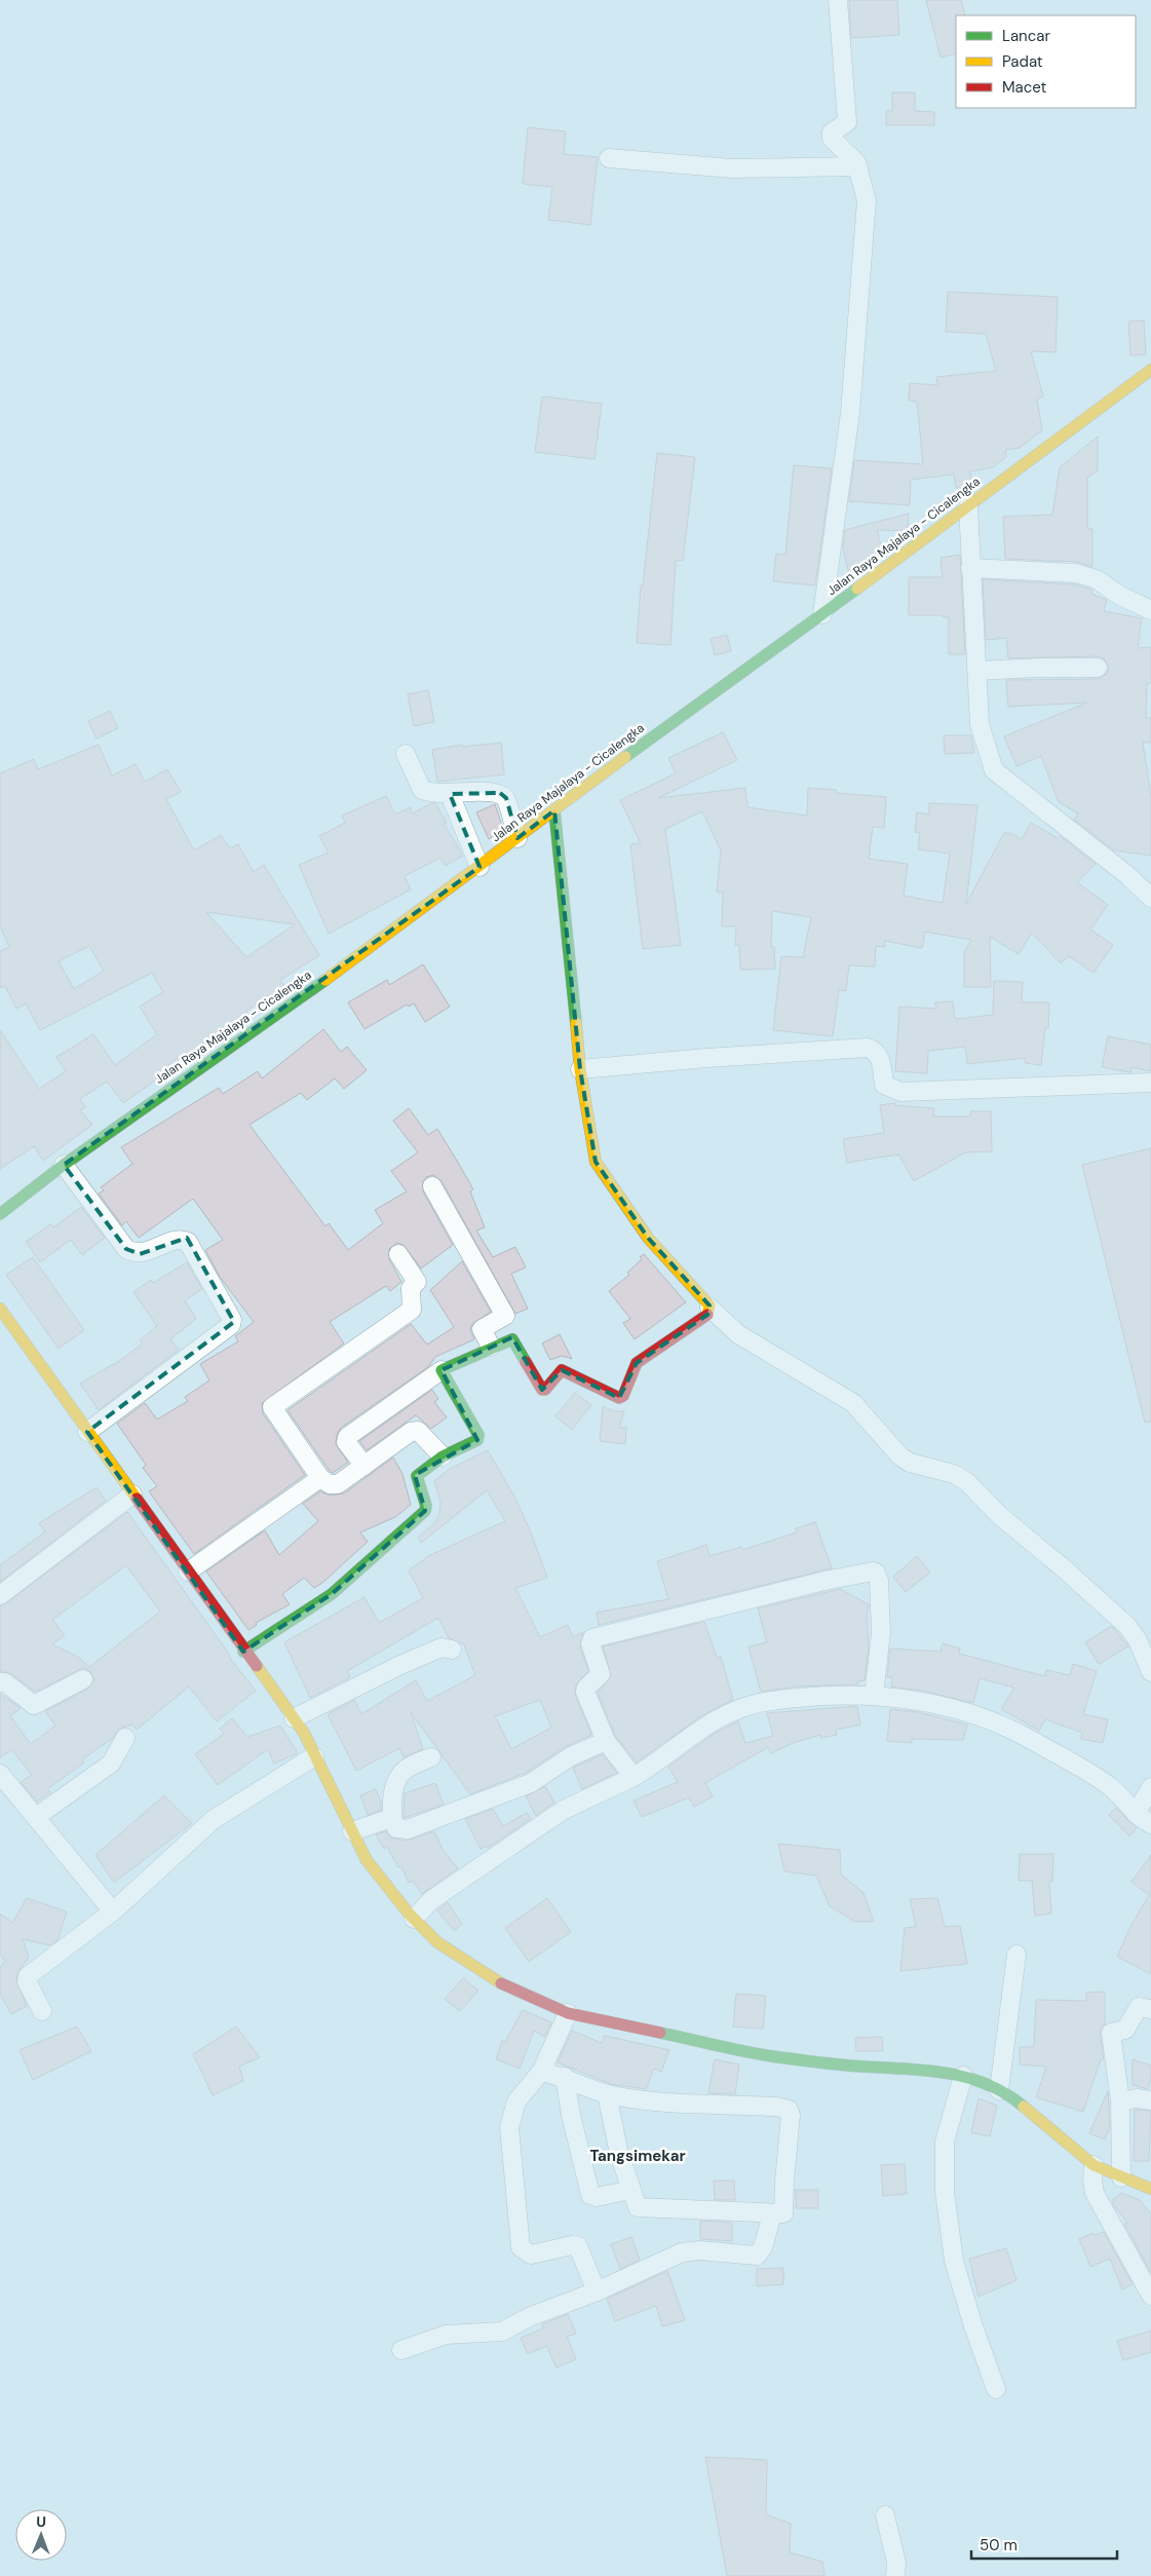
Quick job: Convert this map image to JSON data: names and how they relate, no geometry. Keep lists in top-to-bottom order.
{
  "streets": {
    "street": ["Jalan Raya Majalaya - Cicalengka"]
  },
  "districts": ["Tangsimekar"],
  "legend": ["Lancar", "Padat", "Macet"],
  "scale_bar": "50 m",
  "north": "top"
}
